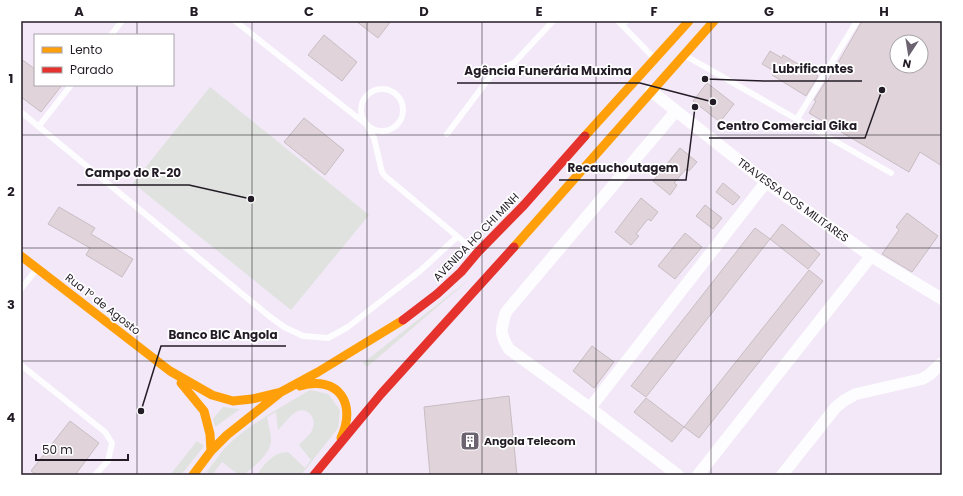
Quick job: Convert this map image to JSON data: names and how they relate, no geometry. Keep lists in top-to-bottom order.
{
  "streets": {
    "main road": ["AVENIDA HO CHI MINH", "Rua 1º de Agosto"],
    "street": ["TRAVESSA DOS MILITARES"]
  },
  "places": {
    "other": [
      "Lubrificantes",
      "Centro Comercial Gika",
      "Agência Funerária Muxima",
      "Recauchoutagem",
      "Campo do R-20",
      "Banco BIC Angola"
    ],
    "building": ["Angola Telecom"]
  },
  "legend": ["Lento", "Parado"],
  "scale_bar": "50 m",
  "north": "bottom",
  "grid": {
    "columns": [
      "A",
      "B",
      "C",
      "D",
      "E",
      "F",
      "G",
      "H"
    ],
    "rows": [
      "1",
      "2",
      "3",
      "4"
    ]
  }
}
